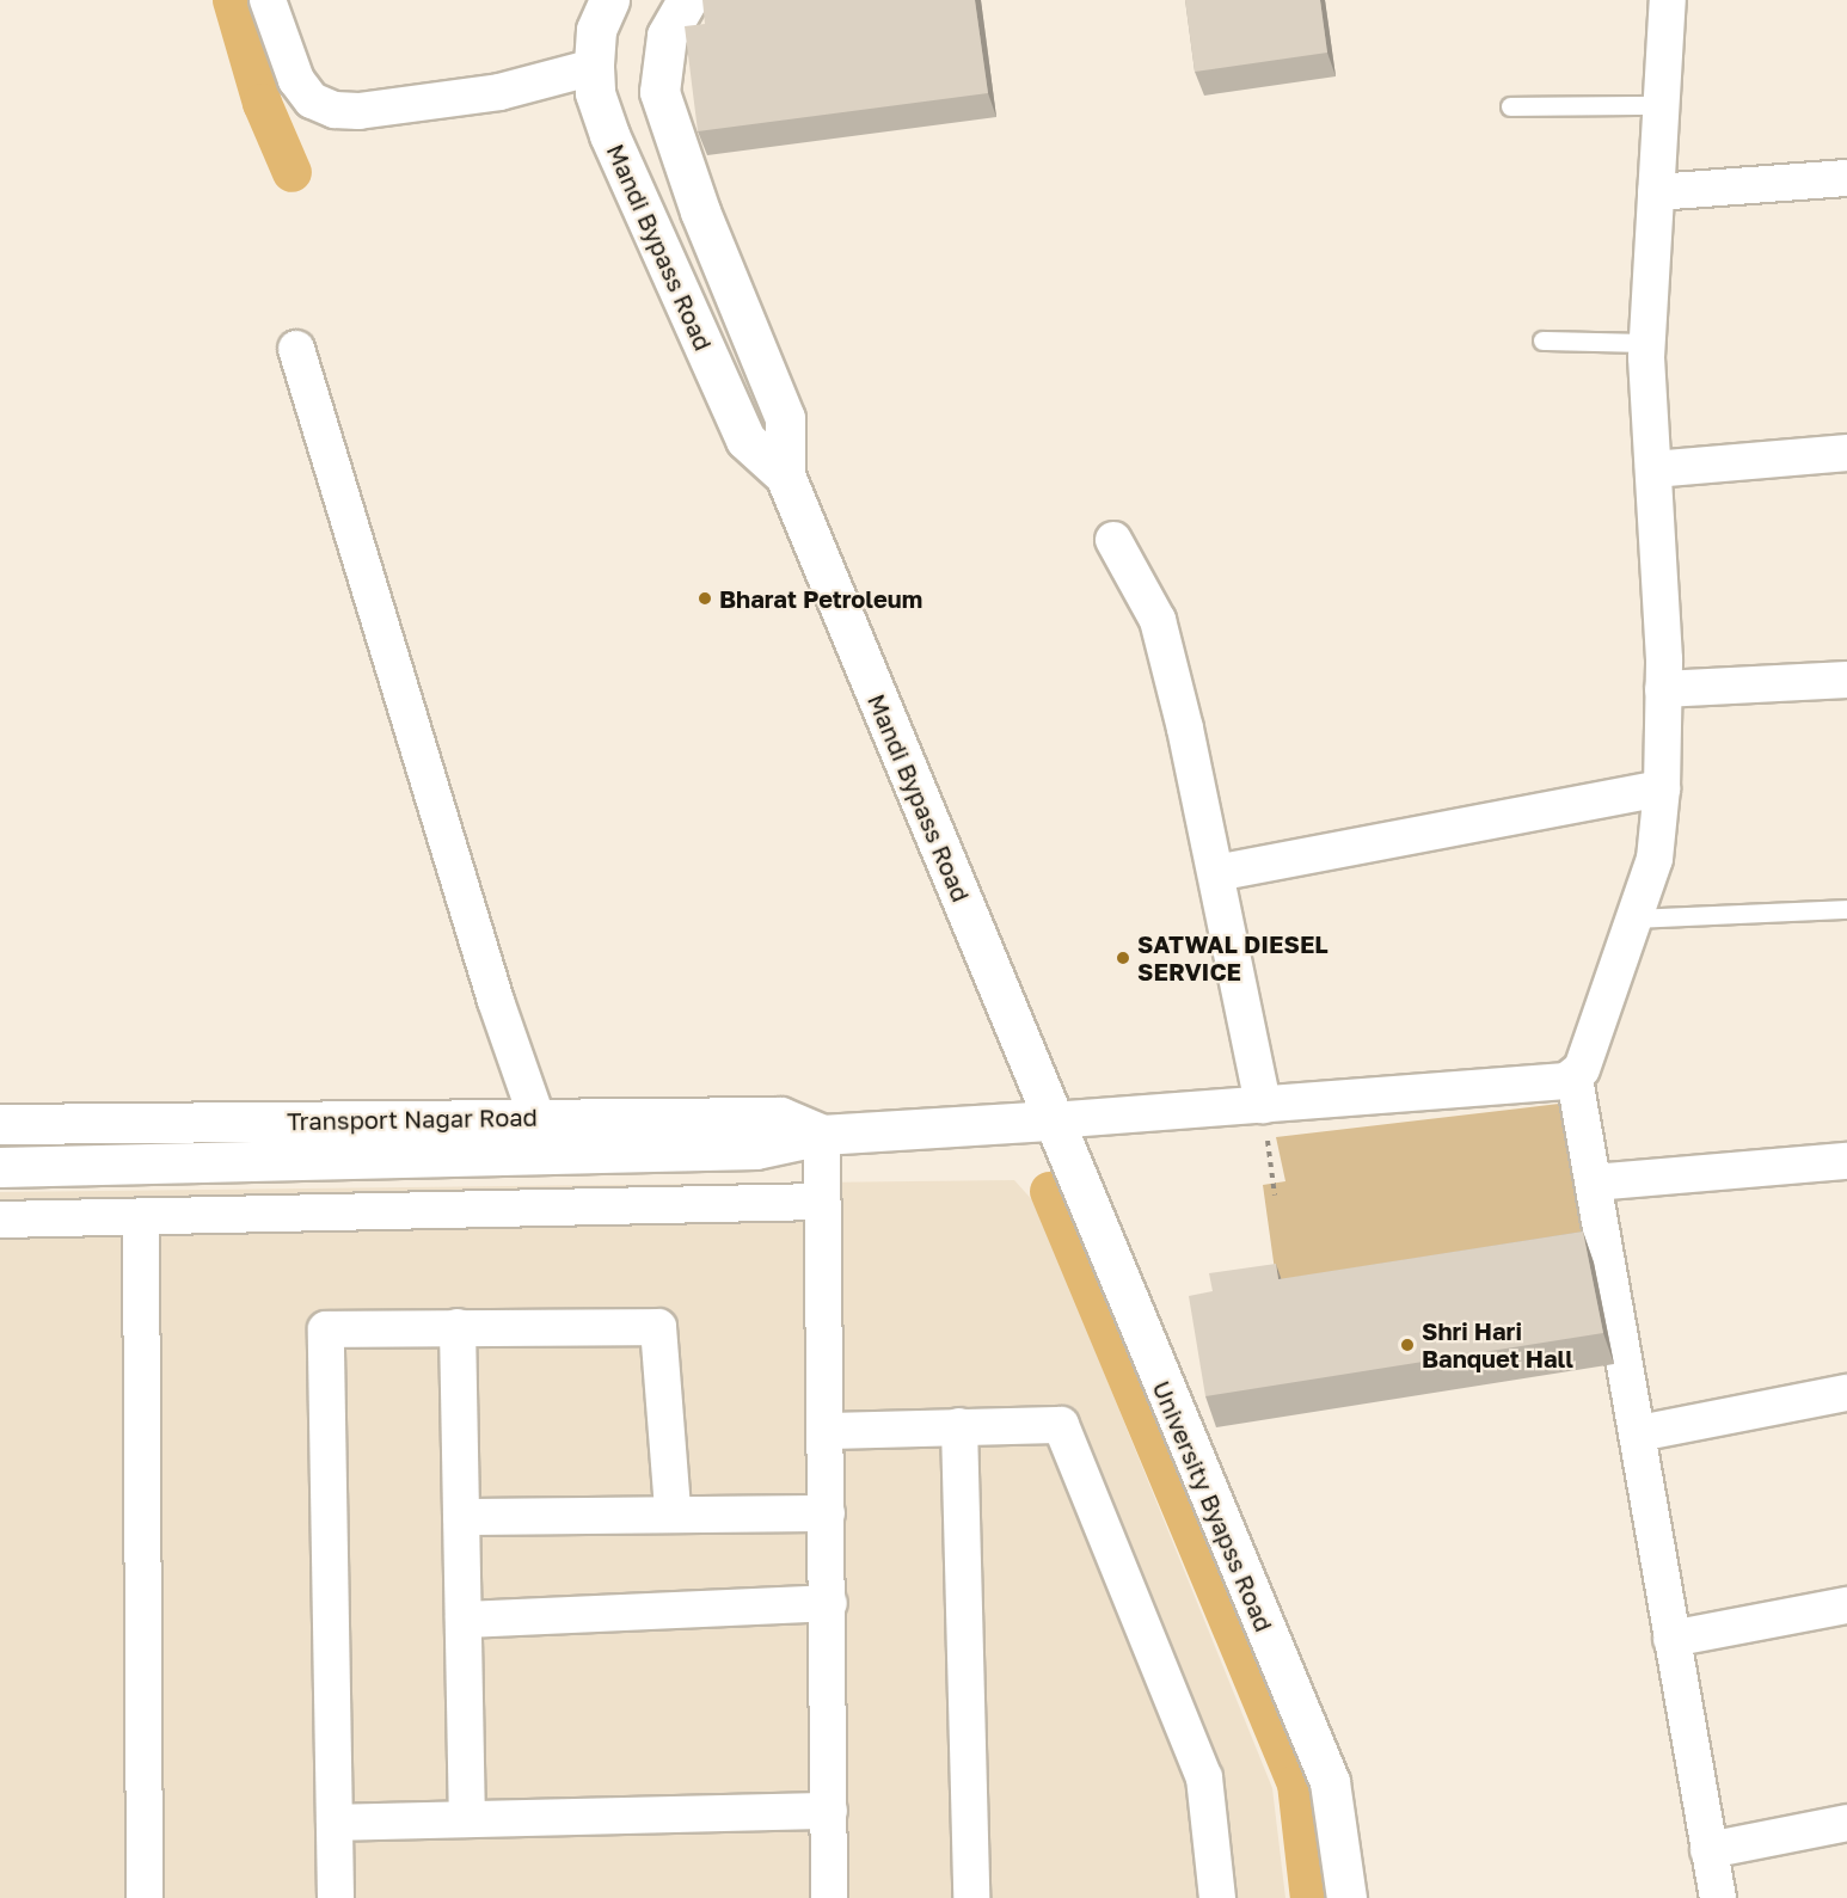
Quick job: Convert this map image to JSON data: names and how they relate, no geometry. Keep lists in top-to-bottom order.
{
  "streets": {
    "main road": ["Mandi Bypass Road", "Transport Nagar Road", "University Byapss Road"]
  },
  "crossings": [
    ["Mandi Bypass Road", "Transport Nagar Road"],
    ["Mandi Bypass Road", "University Byapss Road"],
    ["Transport Nagar Road", "University Byapss Road"]
  ],
  "places": ["Bharat Petroleum", "SATWAL DIESEL SERVICE", "Shri Hari Banquet Hall"]
}
